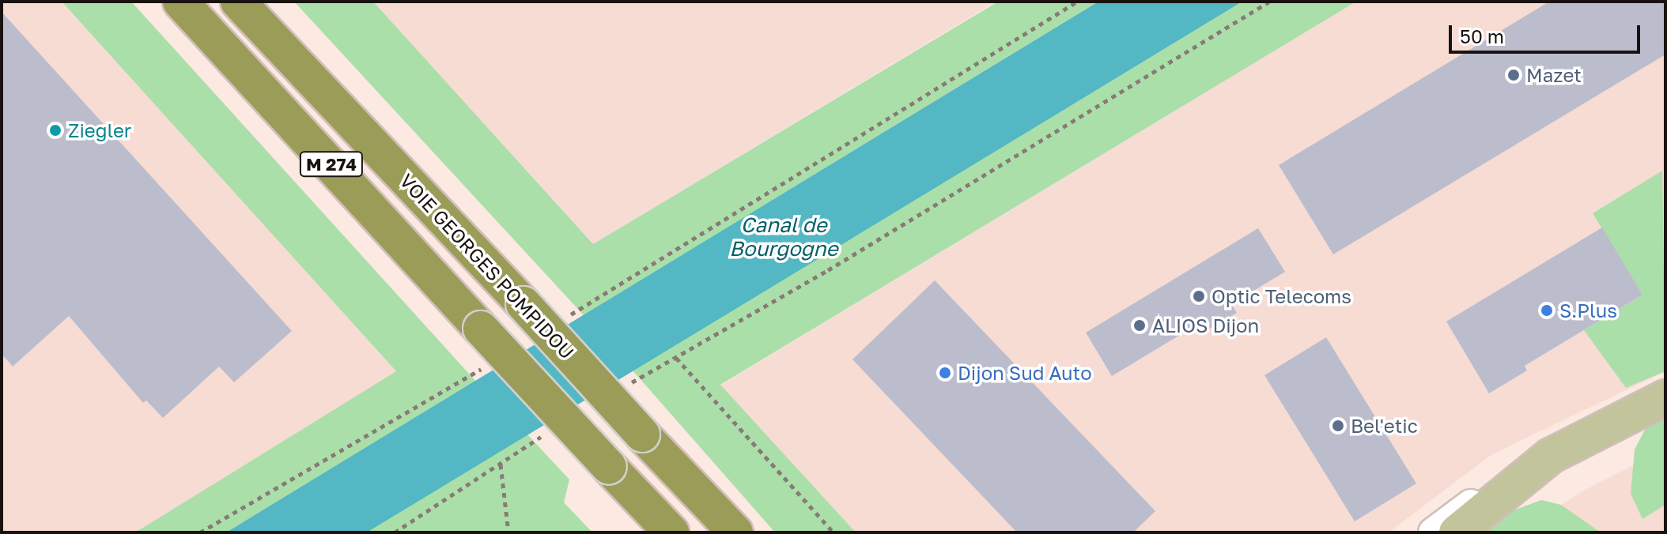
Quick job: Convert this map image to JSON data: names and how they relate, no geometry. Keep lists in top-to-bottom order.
{
  "streets": {
    "highway": ["M 274", "VOIE GEORGES POMPIDOU"]
  },
  "water": ["Canal de Bourgogne"],
  "places": [
    "Mazet",
    "Ziegler",
    "Optic Telecoms",
    "S.Plus",
    "ALIOS Dijon",
    "Dijon Sud Auto",
    "Bel'etic"
  ],
  "scale_bar": "50 m"
}
